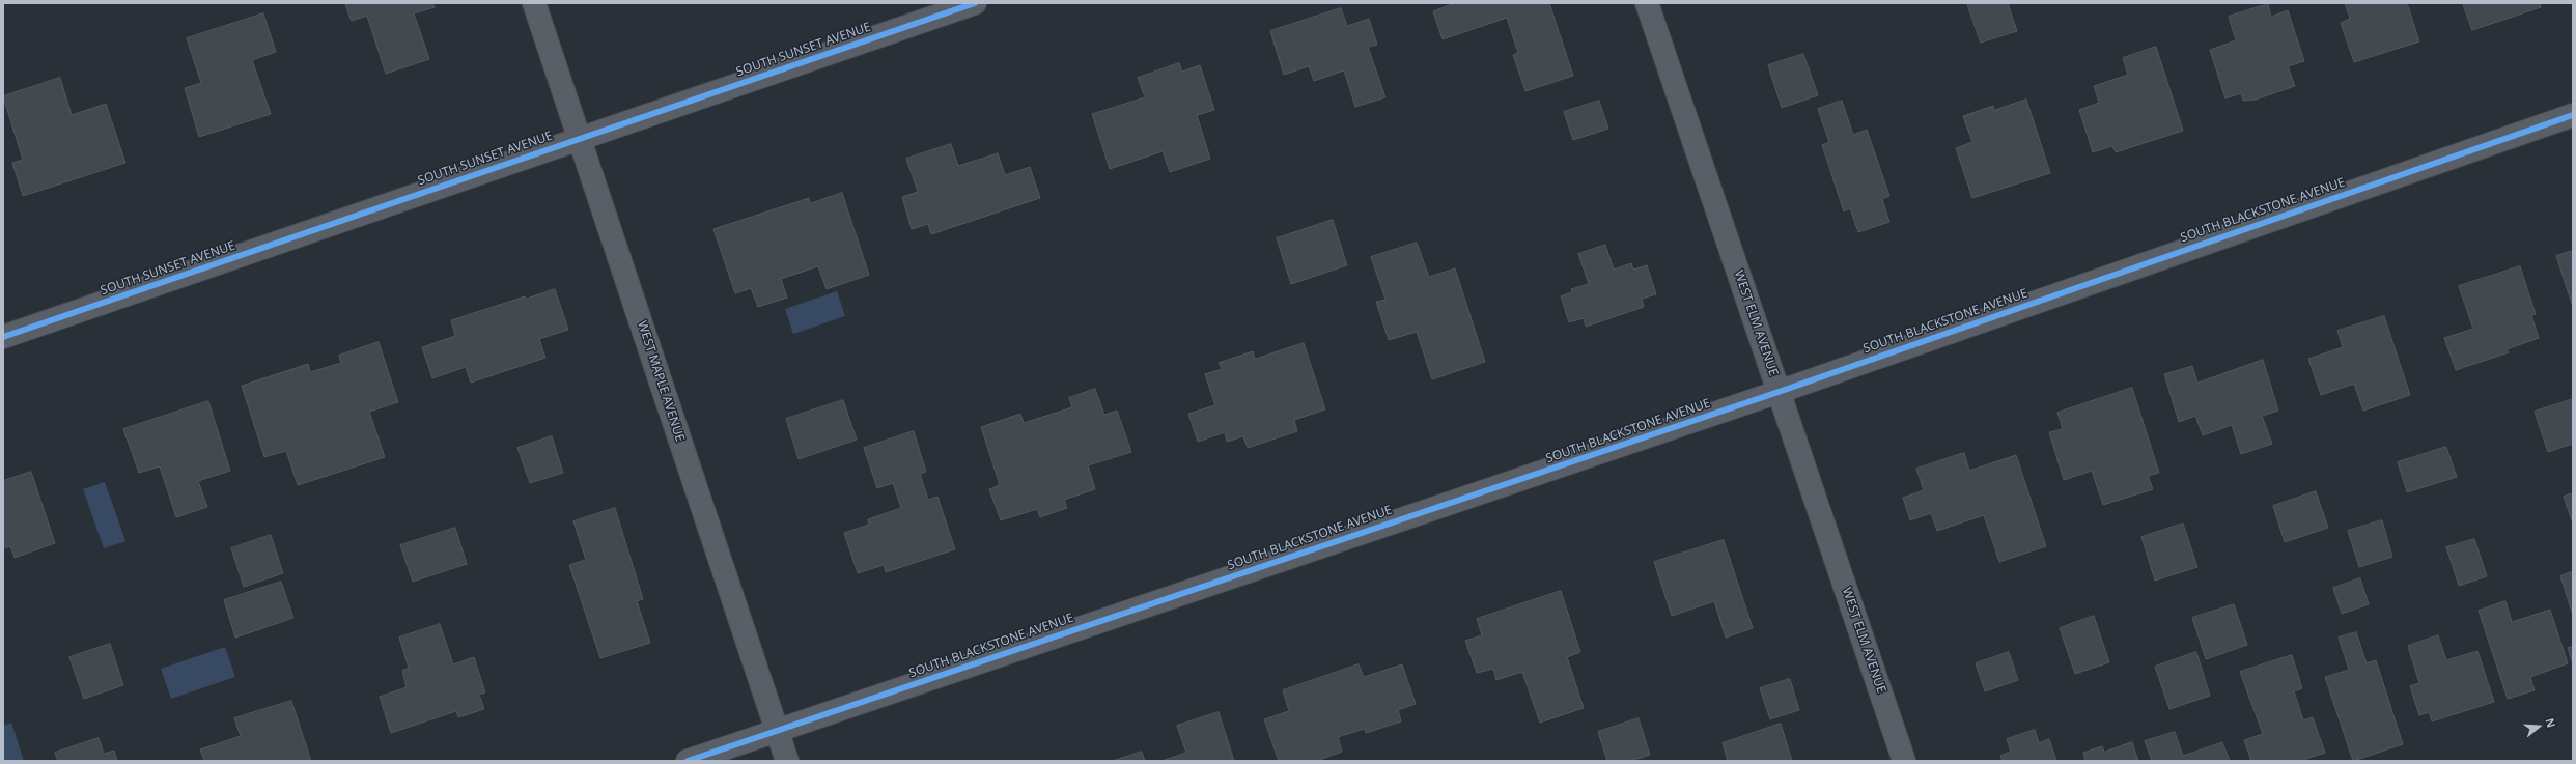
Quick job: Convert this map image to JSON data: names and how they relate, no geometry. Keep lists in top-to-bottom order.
{
  "streets": {
    "street": [
      "SOUTH SUNSET AVENUE",
      "SOUTH BLACKSTONE AVENUE",
      "WEST ELM AVENUE",
      "WEST MAPLE AVENUE"
    ]
  },
  "crossings": [
    ["SOUTH SUNSET AVENUE", "WEST MAPLE AVENUE"],
    ["SOUTH BLACKSTONE AVENUE", "WEST ELM AVENUE"],
    ["SOUTH BLACKSTONE AVENUE", "WEST MAPLE AVENUE"]
  ],
  "north": "right"
}
